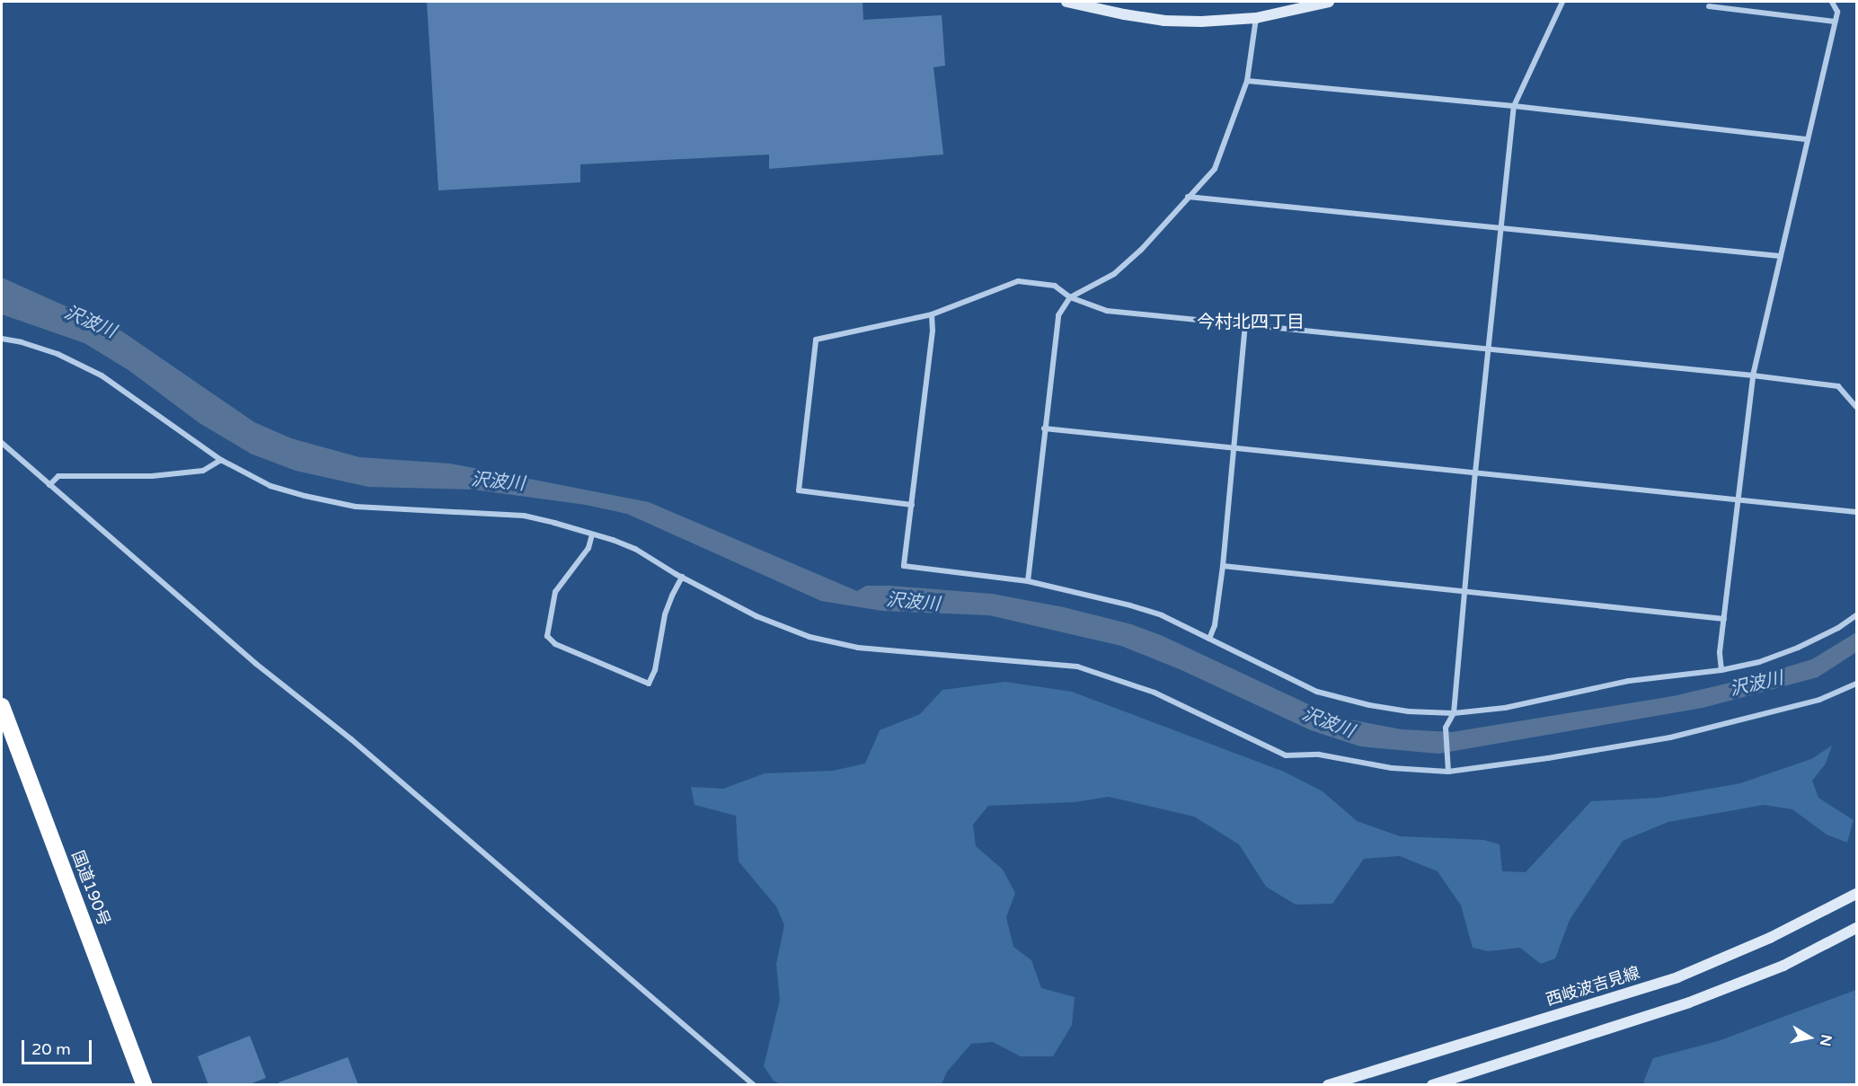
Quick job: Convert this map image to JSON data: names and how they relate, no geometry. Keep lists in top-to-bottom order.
{
  "streets": {
    "highway": ["国道190号"],
    "main road": ["西岐波吉見線"]
  },
  "districts": ["今村北四丁目"],
  "water": ["沢波川"],
  "scale_bar": "20 m",
  "north": "right"
}
